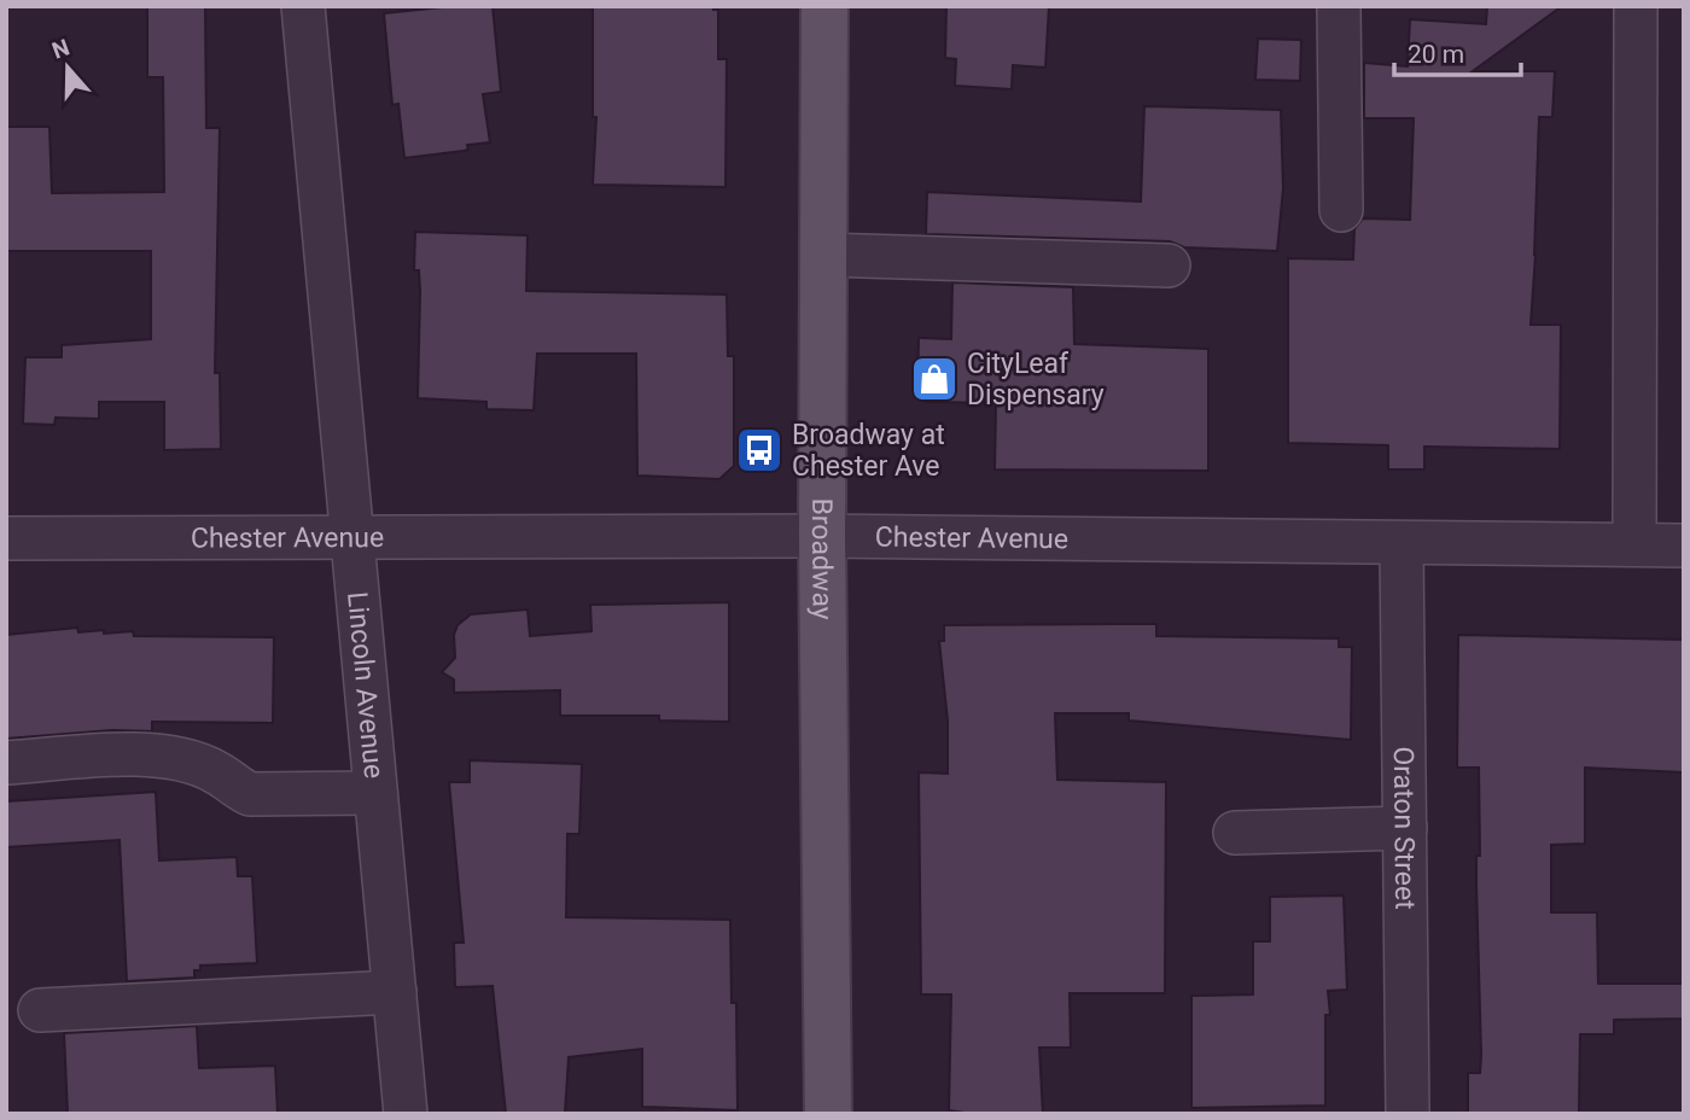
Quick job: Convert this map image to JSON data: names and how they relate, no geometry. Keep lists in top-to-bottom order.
{
  "streets": {
    "main road": ["Broadway"],
    "street": ["Chester Avenue", "Lincoln Avenue", "Oraton Street"]
  },
  "crossings": [
    ["Chester Avenue", "Broadway"],
    ["Chester Avenue", "Lincoln Avenue"],
    ["Chester Avenue", "Oraton Street"]
  ],
  "places": {
    "shop": ["CityLeaf Dispensary"],
    "bus stop": ["Broadway at Chester Ave"]
  },
  "scale_bar": "20 m",
  "north": "top"
}
